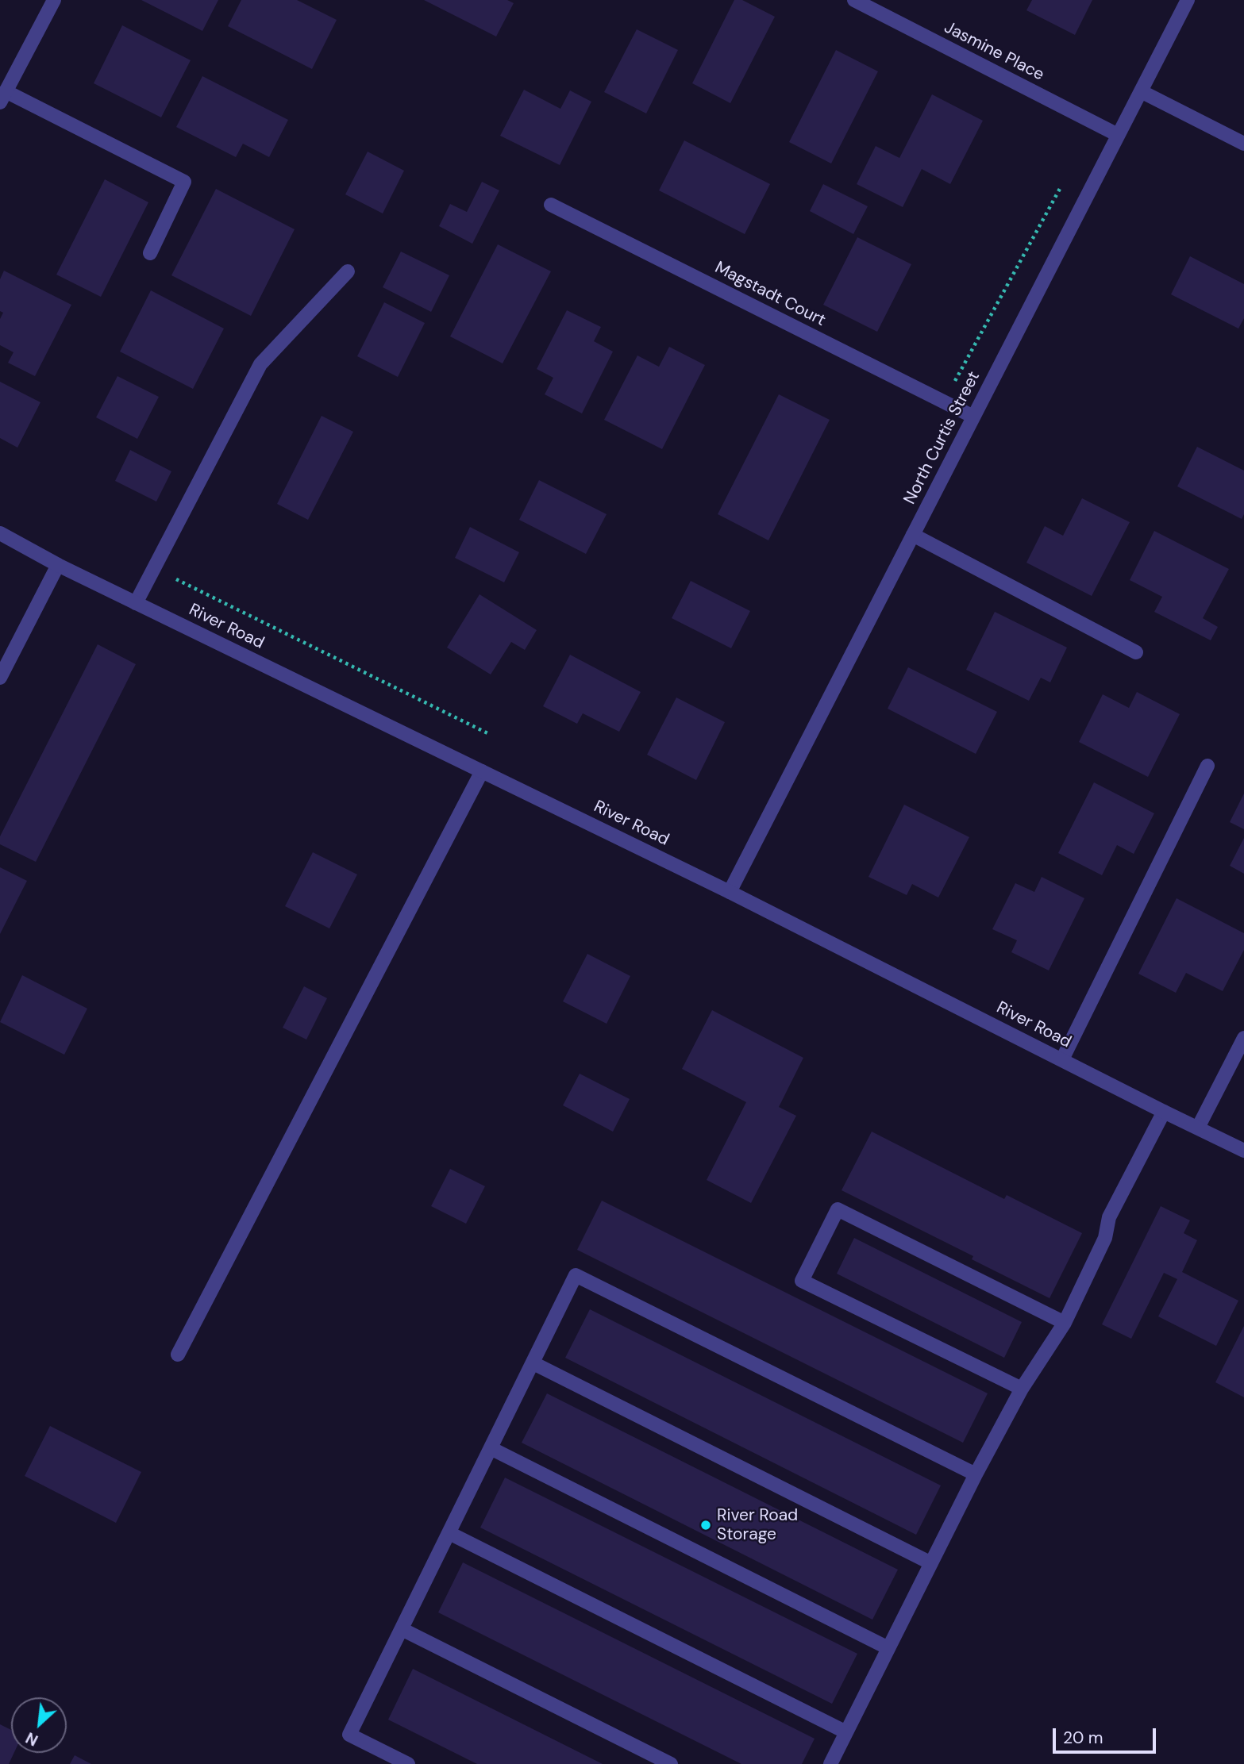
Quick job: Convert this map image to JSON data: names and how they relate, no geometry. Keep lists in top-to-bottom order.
{
  "streets": {
    "street": [
      "Jasmine Place",
      "Magstadt Court",
      "North Curtis Street",
      "River Road"
    ]
  },
  "crossings": [
    ["Jasmine Place", "North Curtis Street"],
    ["Magstadt Court", "North Curtis Street"],
    ["North Curtis Street", "River Road"]
  ],
  "places": ["River Road Storage"],
  "scale_bar": "20 m",
  "north": "bottom left"
}
